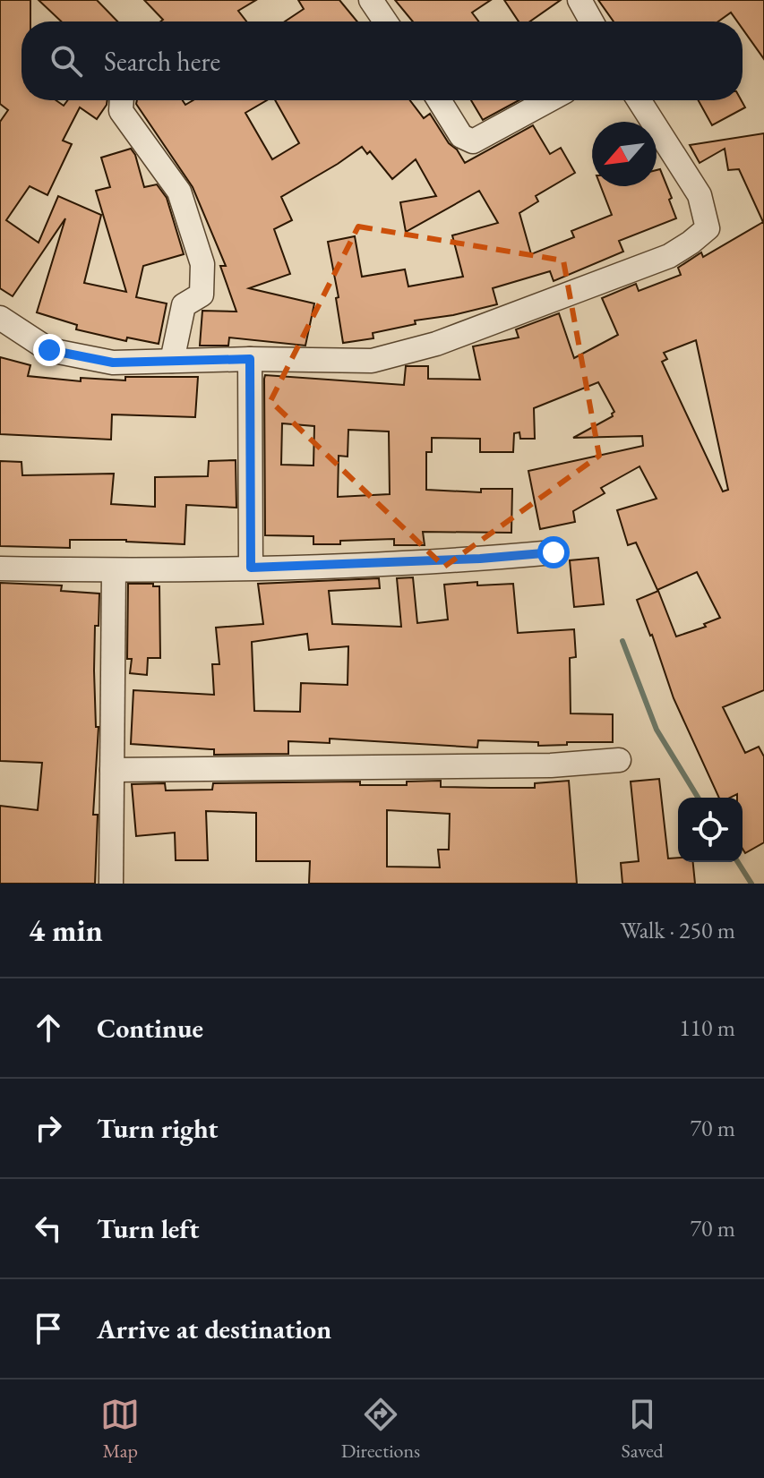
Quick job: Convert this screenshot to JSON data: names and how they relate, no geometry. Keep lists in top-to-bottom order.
{
  "north": "bottom left",
  "page": {
    "search": "Search here",
    "heading": ["4 min", "Walk · 250 m"],
    "list": [
      ["Continue", "110 m"],
      ["Turn right", "70 m"],
      ["Turn left", "70 m"],
      "Arrive at destination"
    ],
    "nav": ["Map", "Directions", "Saved"]
  }
}
